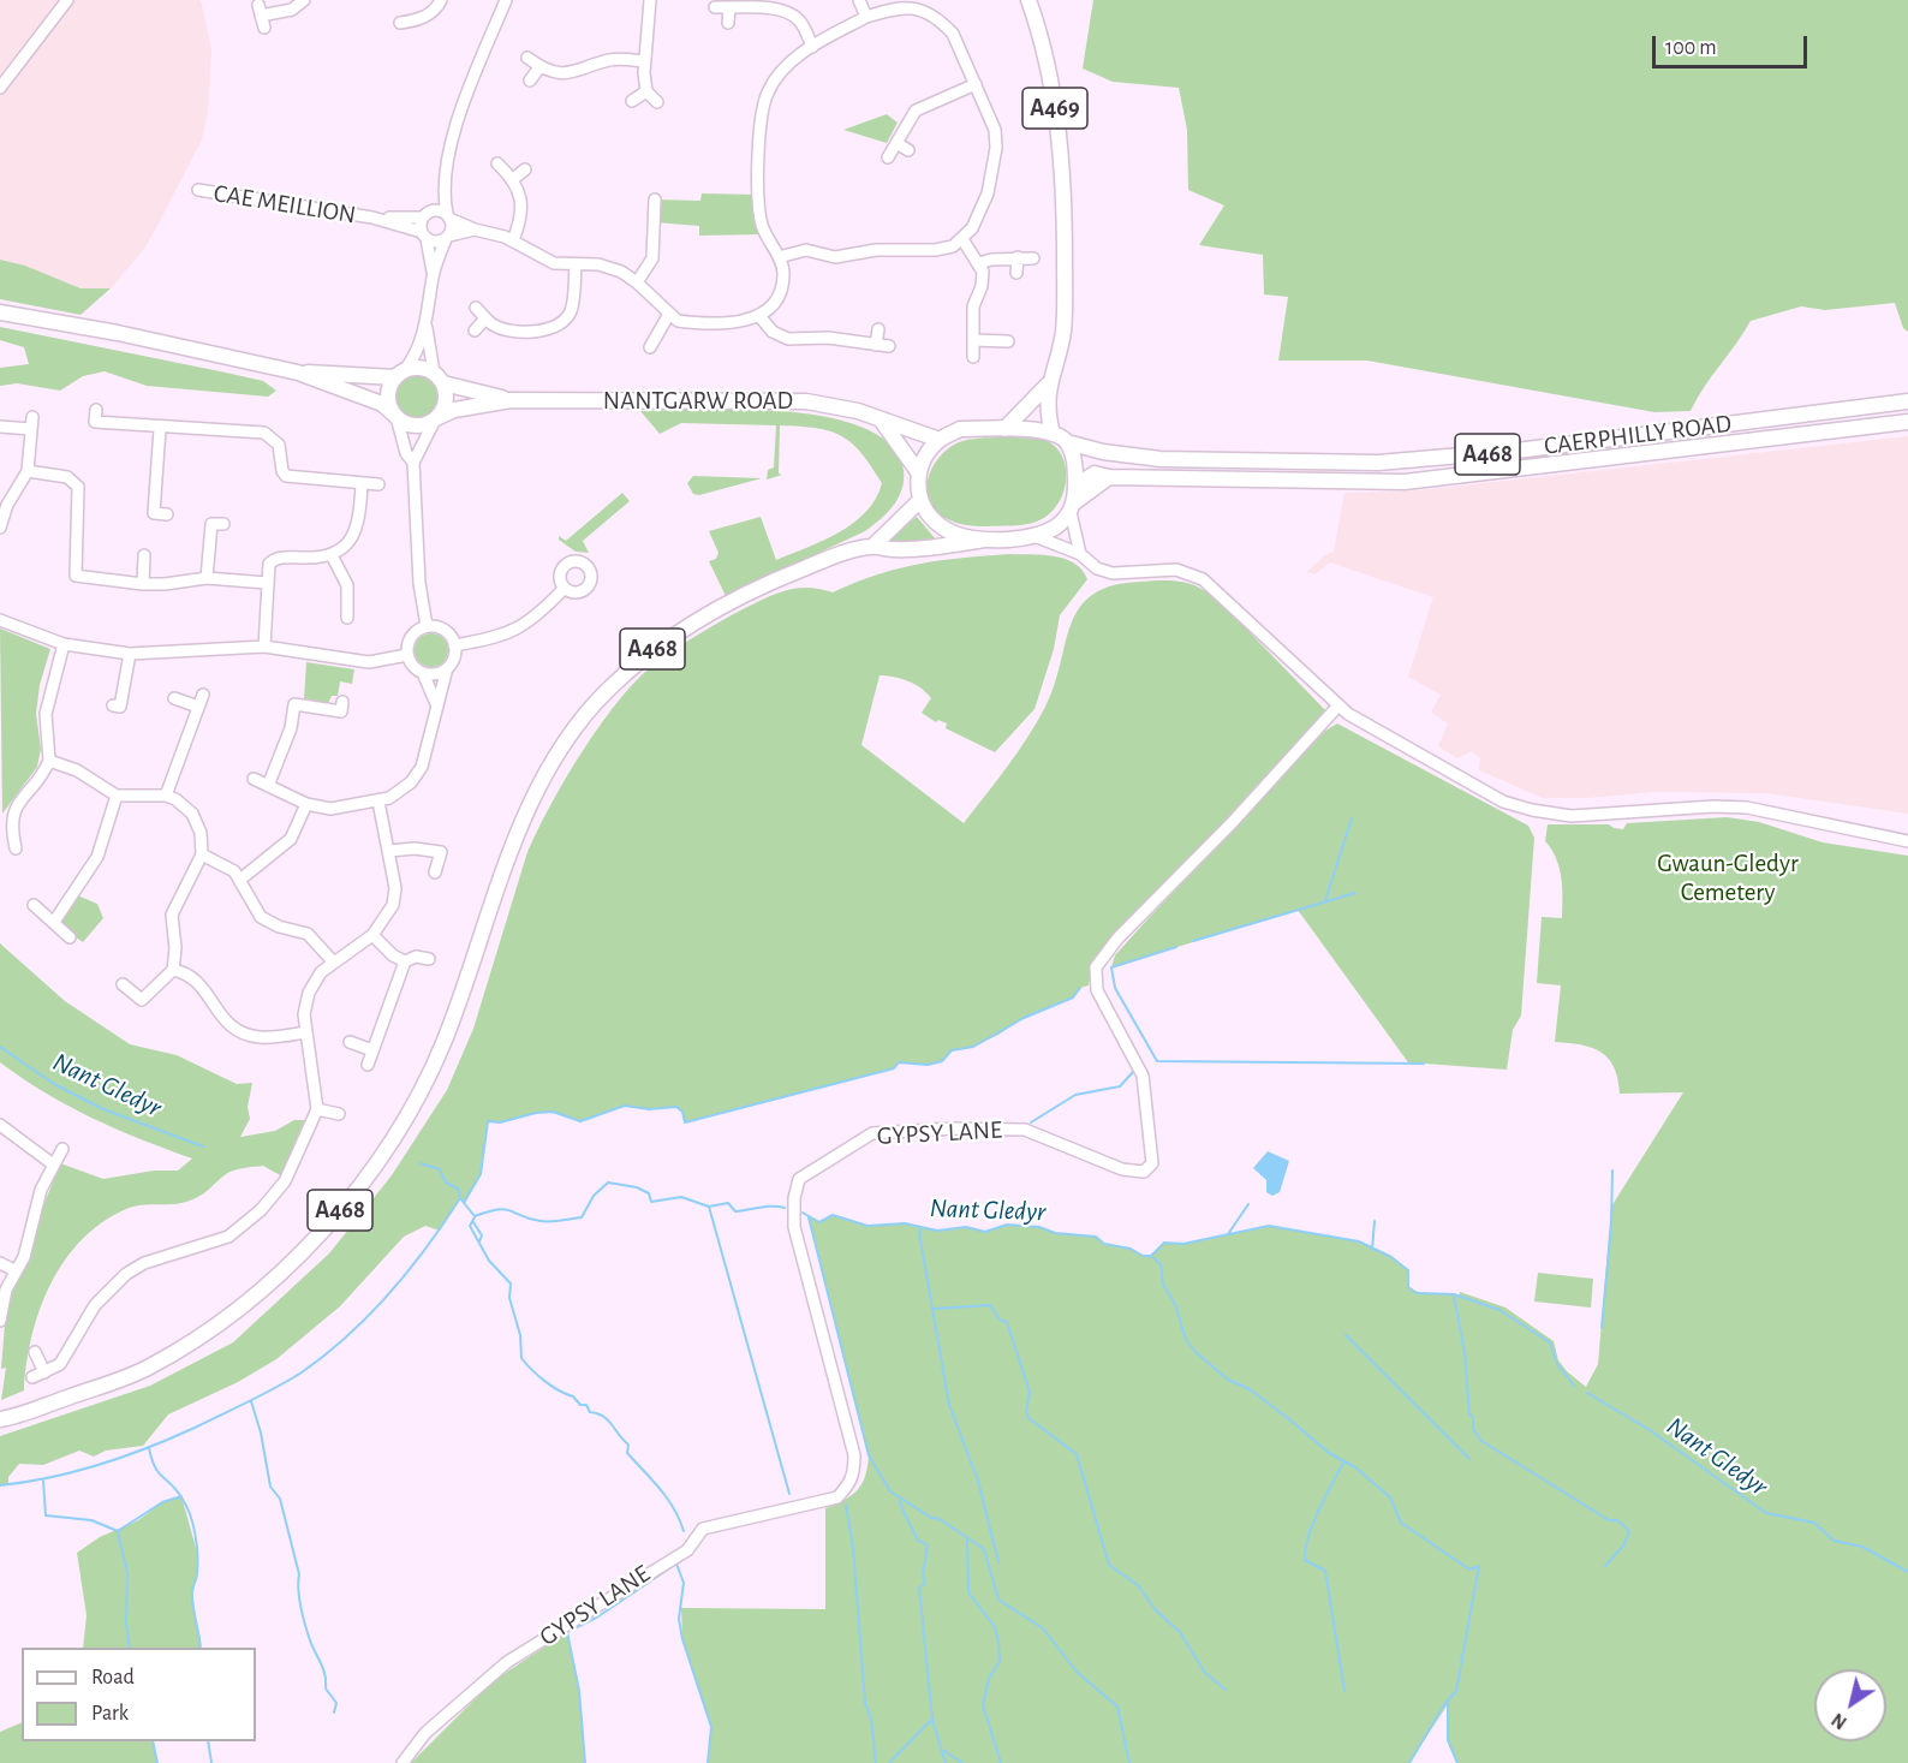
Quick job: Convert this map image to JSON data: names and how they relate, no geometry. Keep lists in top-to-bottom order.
{
  "streets": {
    "main road": [
      "A469",
      "NANTGARW ROAD",
      "CAERPHILLY ROAD",
      "A468"
    ],
    "street": ["CAE MEILLION", "GYPSY LANE"]
  },
  "crossings": [
    ["A469", "NANTGARW ROAD"],
    ["A469", "CAERPHILLY ROAD"],
    ["A469", "A468"],
    ["NANTGARW ROAD", "CAERPHILLY ROAD"],
    ["NANTGARW ROAD", "A468"],
    ["CAERPHILLY ROAD", "A468"]
  ],
  "water": ["Nant Gledyr"],
  "parks": ["Gwaun-Gledyr Cemetery"],
  "legend": ["Road", "Park"],
  "scale_bar": "100 m",
  "north": "bottom left"
}
